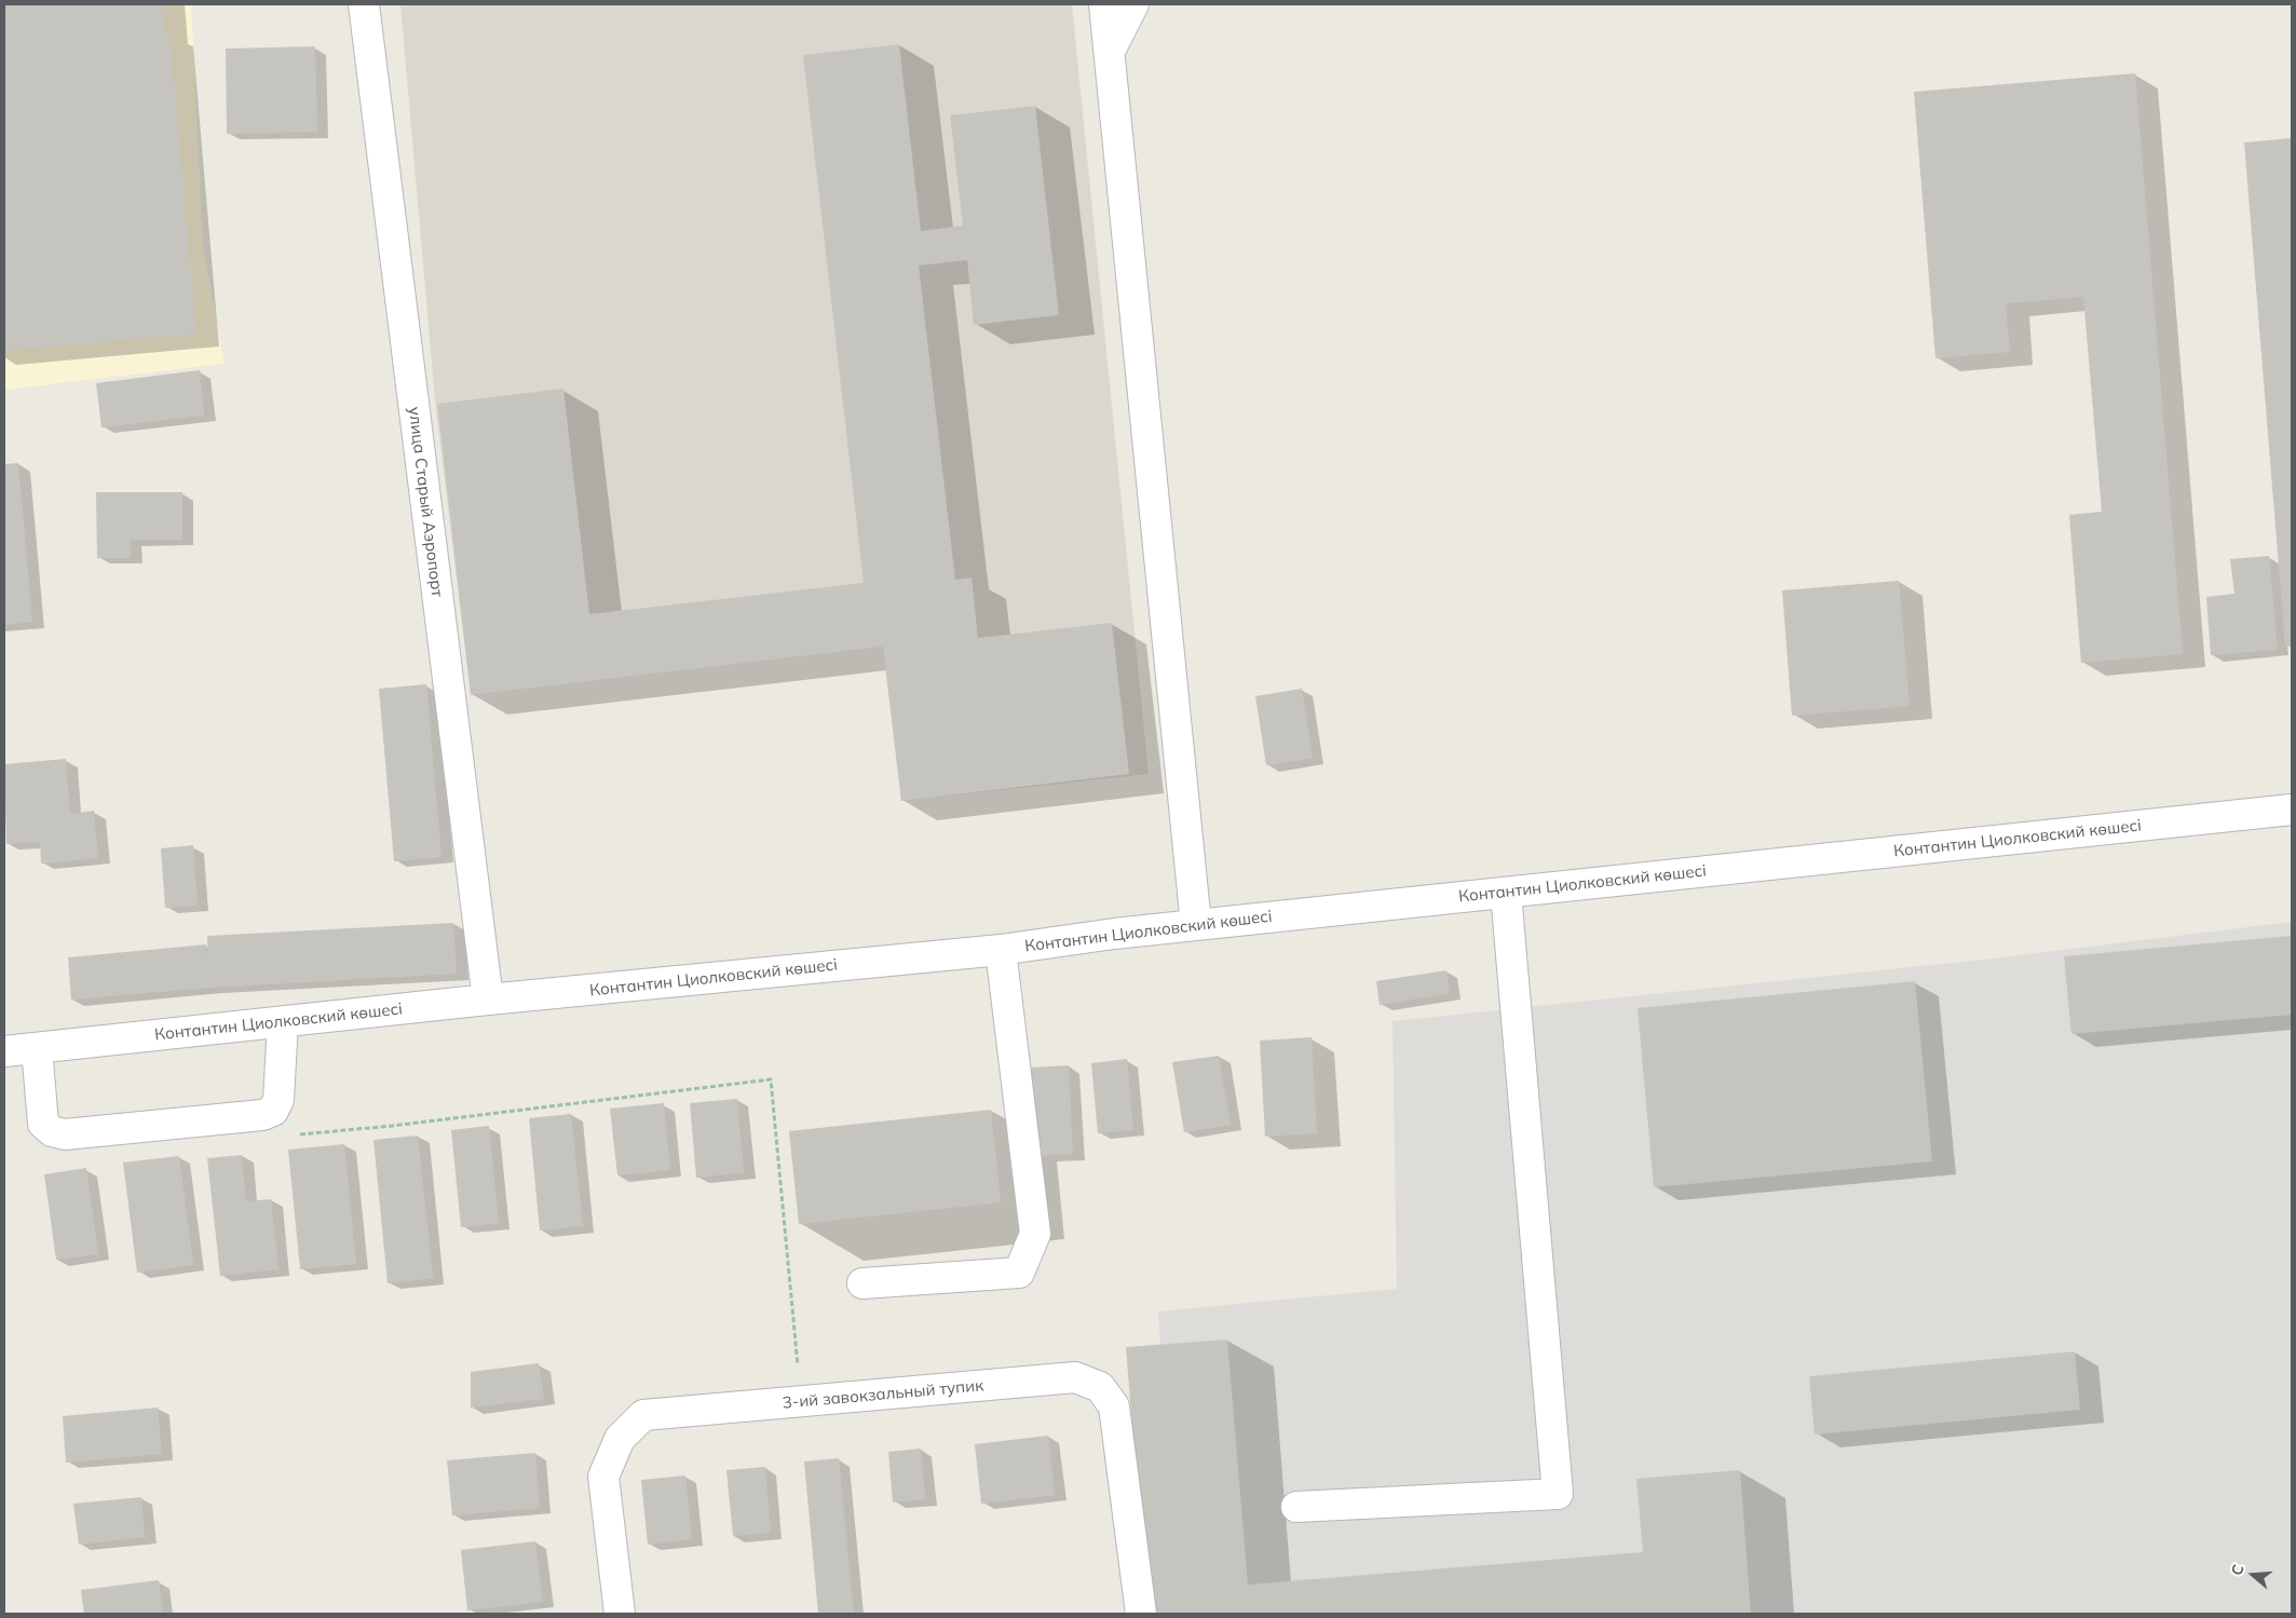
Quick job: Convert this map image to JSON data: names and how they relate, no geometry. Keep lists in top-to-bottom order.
{
  "streets": {
    "street": ["улица Старый Аэропорт", "Контантин Циолковский көшесі", "3-ий завокзальный тупик"]
  },
  "crossings": [
    ["улица Старый Аэропорт", "Контантин Циолковский көшесі"]
  ],
  "north": "left"
}
